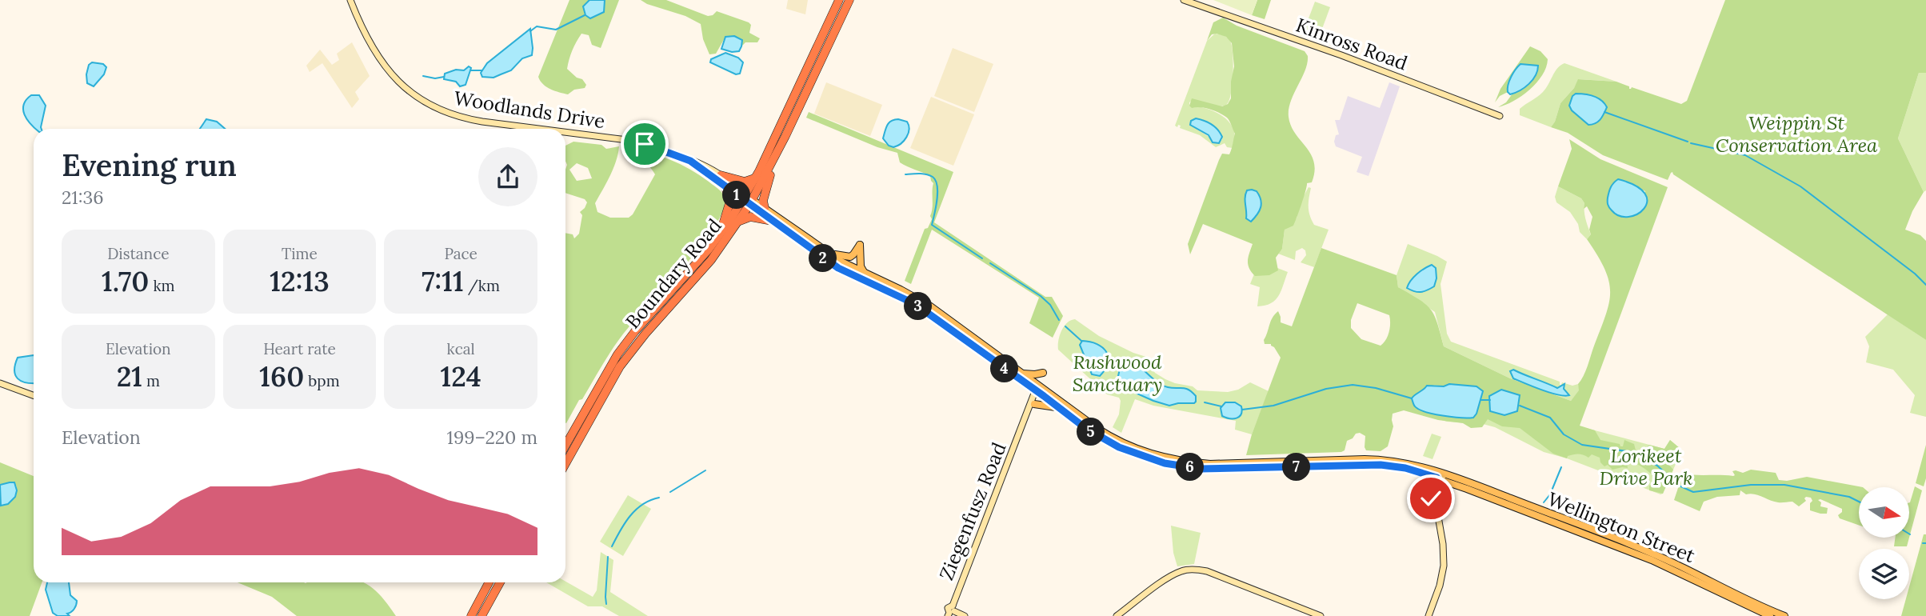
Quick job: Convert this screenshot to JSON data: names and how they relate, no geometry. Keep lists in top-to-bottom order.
{
  "streets": {
    "highway": ["Boundary Road"],
    "main road": ["Wellington Street"],
    "street": ["Kinross Road", "Woodlands Drive", "Ziegenfusz Road"]
  },
  "crossings": [
    ["Woodlands Drive", "Boundary Road"]
  ],
  "parks": ["Weippin St Conservation Area", "Rushwood Sanctuary", "Lorikeet Drive Park"],
  "north": "right",
  "page": {
    "heading": ["Evening run", "21:36"],
    "pins": [
      "1",
      "2",
      "3",
      "4",
      "5",
      "6",
      "7"
    ],
    "stats": [
      ["Distance", "1.70 km"],
      ["Time", "12:13"],
      ["Pace", "7:11 /km"],
      ["Elevation", "21 m"],
      ["Heart rate", "160 bpm"],
      ["kcal", "124"]
    ],
    "chart": ["Elevation", "199–220 m"]
  }
}
